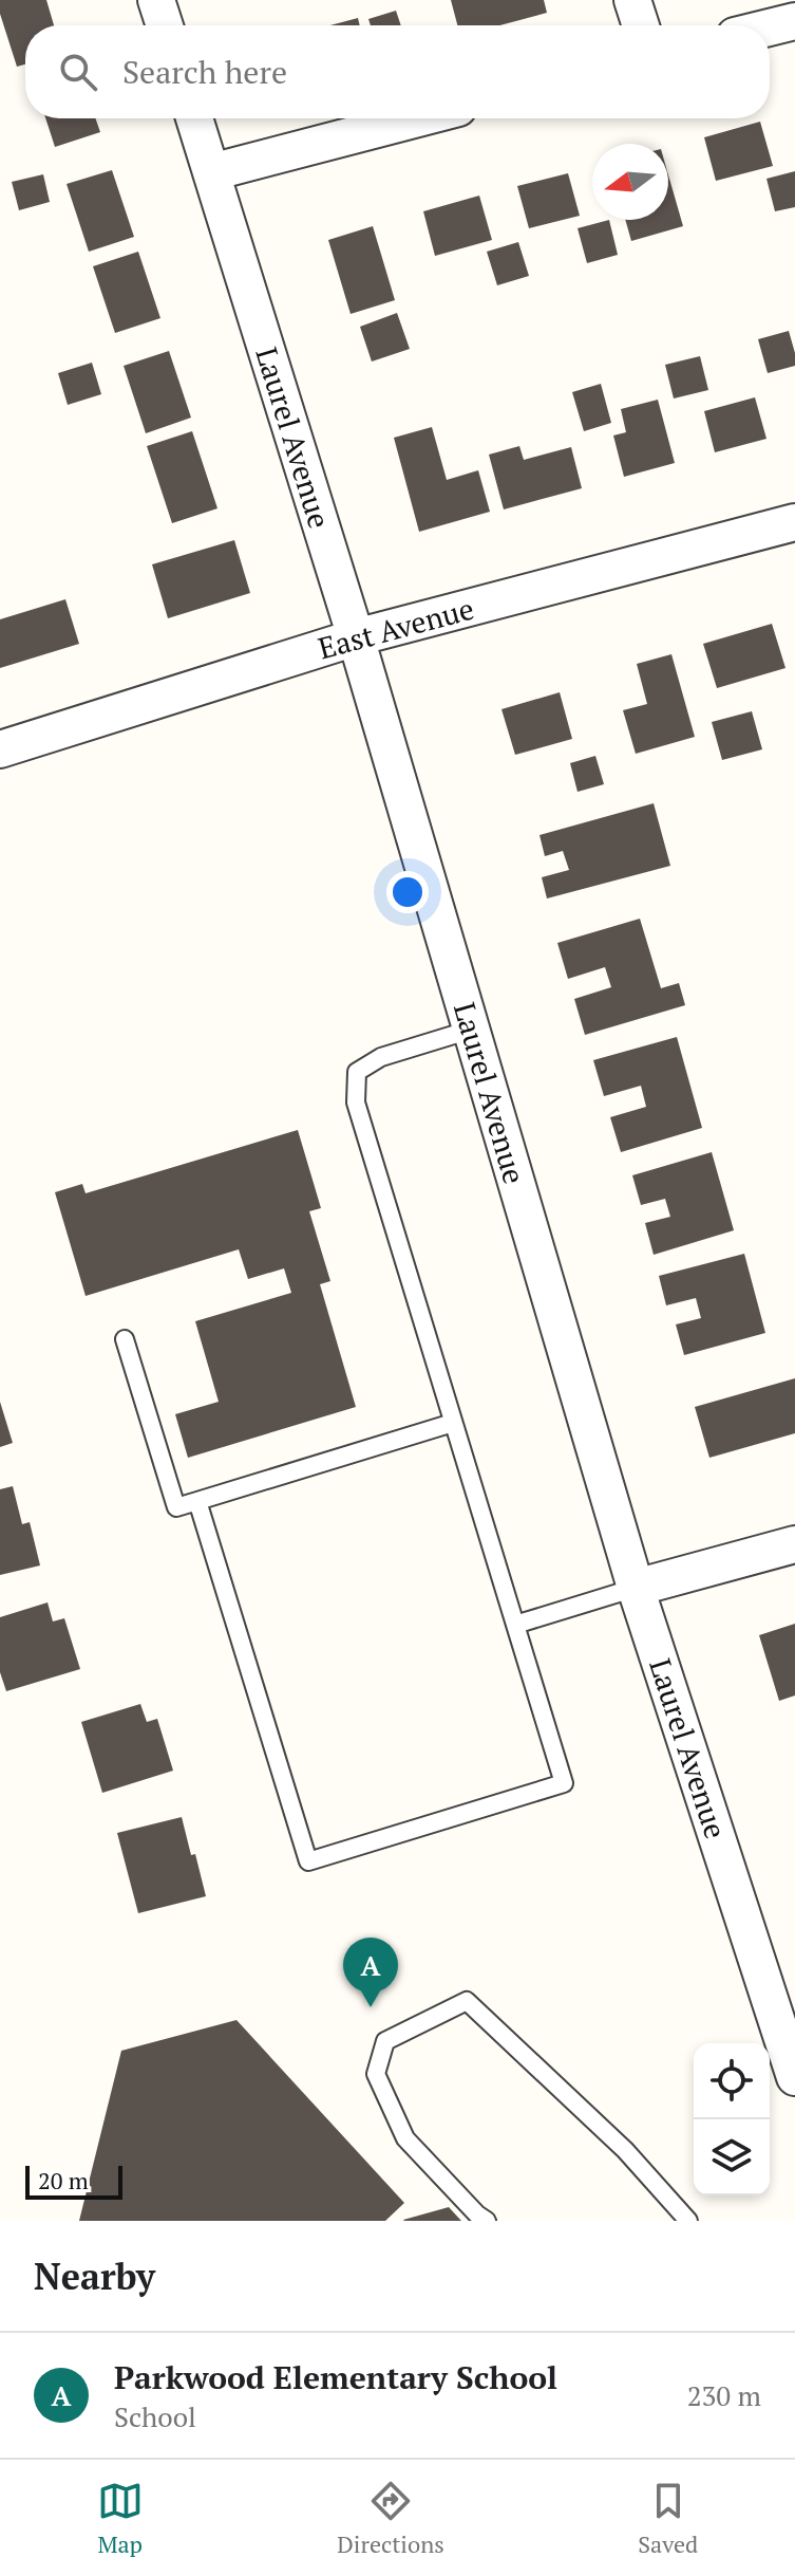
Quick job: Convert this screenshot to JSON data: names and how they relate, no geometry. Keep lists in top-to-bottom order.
{
  "streets": {
    "street": ["Laurel Avenue", "East Avenue"]
  },
  "crossings": [
    ["Laurel Avenue", "East Avenue"]
  ],
  "scale_bar": "20 m",
  "north": "left",
  "page": {
    "search": "Search here",
    "pins": "A",
    "scale": "20 m",
    "heading": "Nearby",
    "list": [
      {
        "mark": "A",
        "name": "Parkwood Elementary School",
        "note": "School",
        "value": "230 m"
      }
    ],
    "nav": ["Map", "Directions", "Saved"]
  }
}
